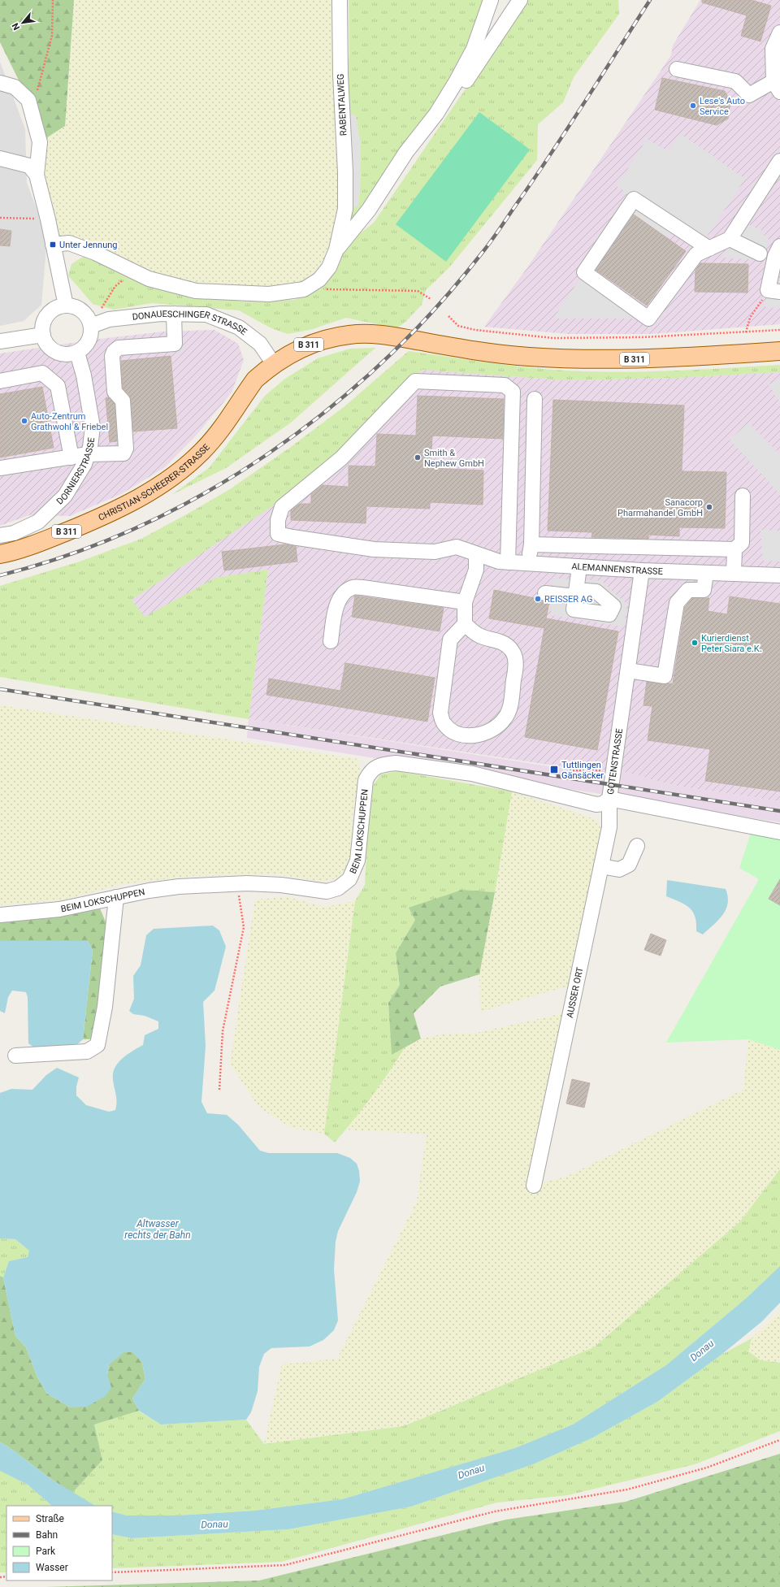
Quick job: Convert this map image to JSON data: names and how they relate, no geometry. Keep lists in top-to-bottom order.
{
  "streets": {
    "main road": ["B 311", "CHRISTIAN-SCHEERER-STRASSE"],
    "street": [
      "RABENTALWEG",
      "DONAUESCHINGER STRASSE",
      "DORNIERSTRASSE",
      "ALEMANNENSTRASSE",
      "GOTENSTRASSE",
      "BEIM LOKSCHUPPEN",
      "AUSSER ORT"
    ]
  },
  "crossings": [
    ["DONAUESCHINGER STRASSE", "B 311"],
    ["DONAUESCHINGER STRASSE", "DORNIERSTRASSE"],
    ["DONAUESCHINGER STRASSE", "CHRISTIAN-SCHEERER-STRASSE"],
    ["B 311", "CHRISTIAN-SCHEERER-STRASSE"],
    ["ALEMANNENSTRASSE", "GOTENSTRASSE"],
    ["GOTENSTRASSE", "BEIM LOKSCHUPPEN"],
    ["GOTENSTRASSE", "AUSSER ORT"],
    ["BEIM LOKSCHUPPEN", "AUSSER ORT"]
  ],
  "water": ["Altwasser rechts der Bahn", "Donau"],
  "places": {
    "other": [
      "Lese's Auto Service",
      "Auto-Zentrum Grathwohl & Friebel",
      "Smith & Nephew GmbH",
      "Sanacorp Pharmahandel GmbH",
      "REISSER AG",
      "Kurierdienst Peter Siara e.K."
    ],
    "transit": ["Unter Jennung", "Tuttlingen Gänsäcker"]
  },
  "legend": [
    "Straße",
    "Bahn",
    "Park",
    "Wasser"
  ],
  "north": "bottom left"
}
